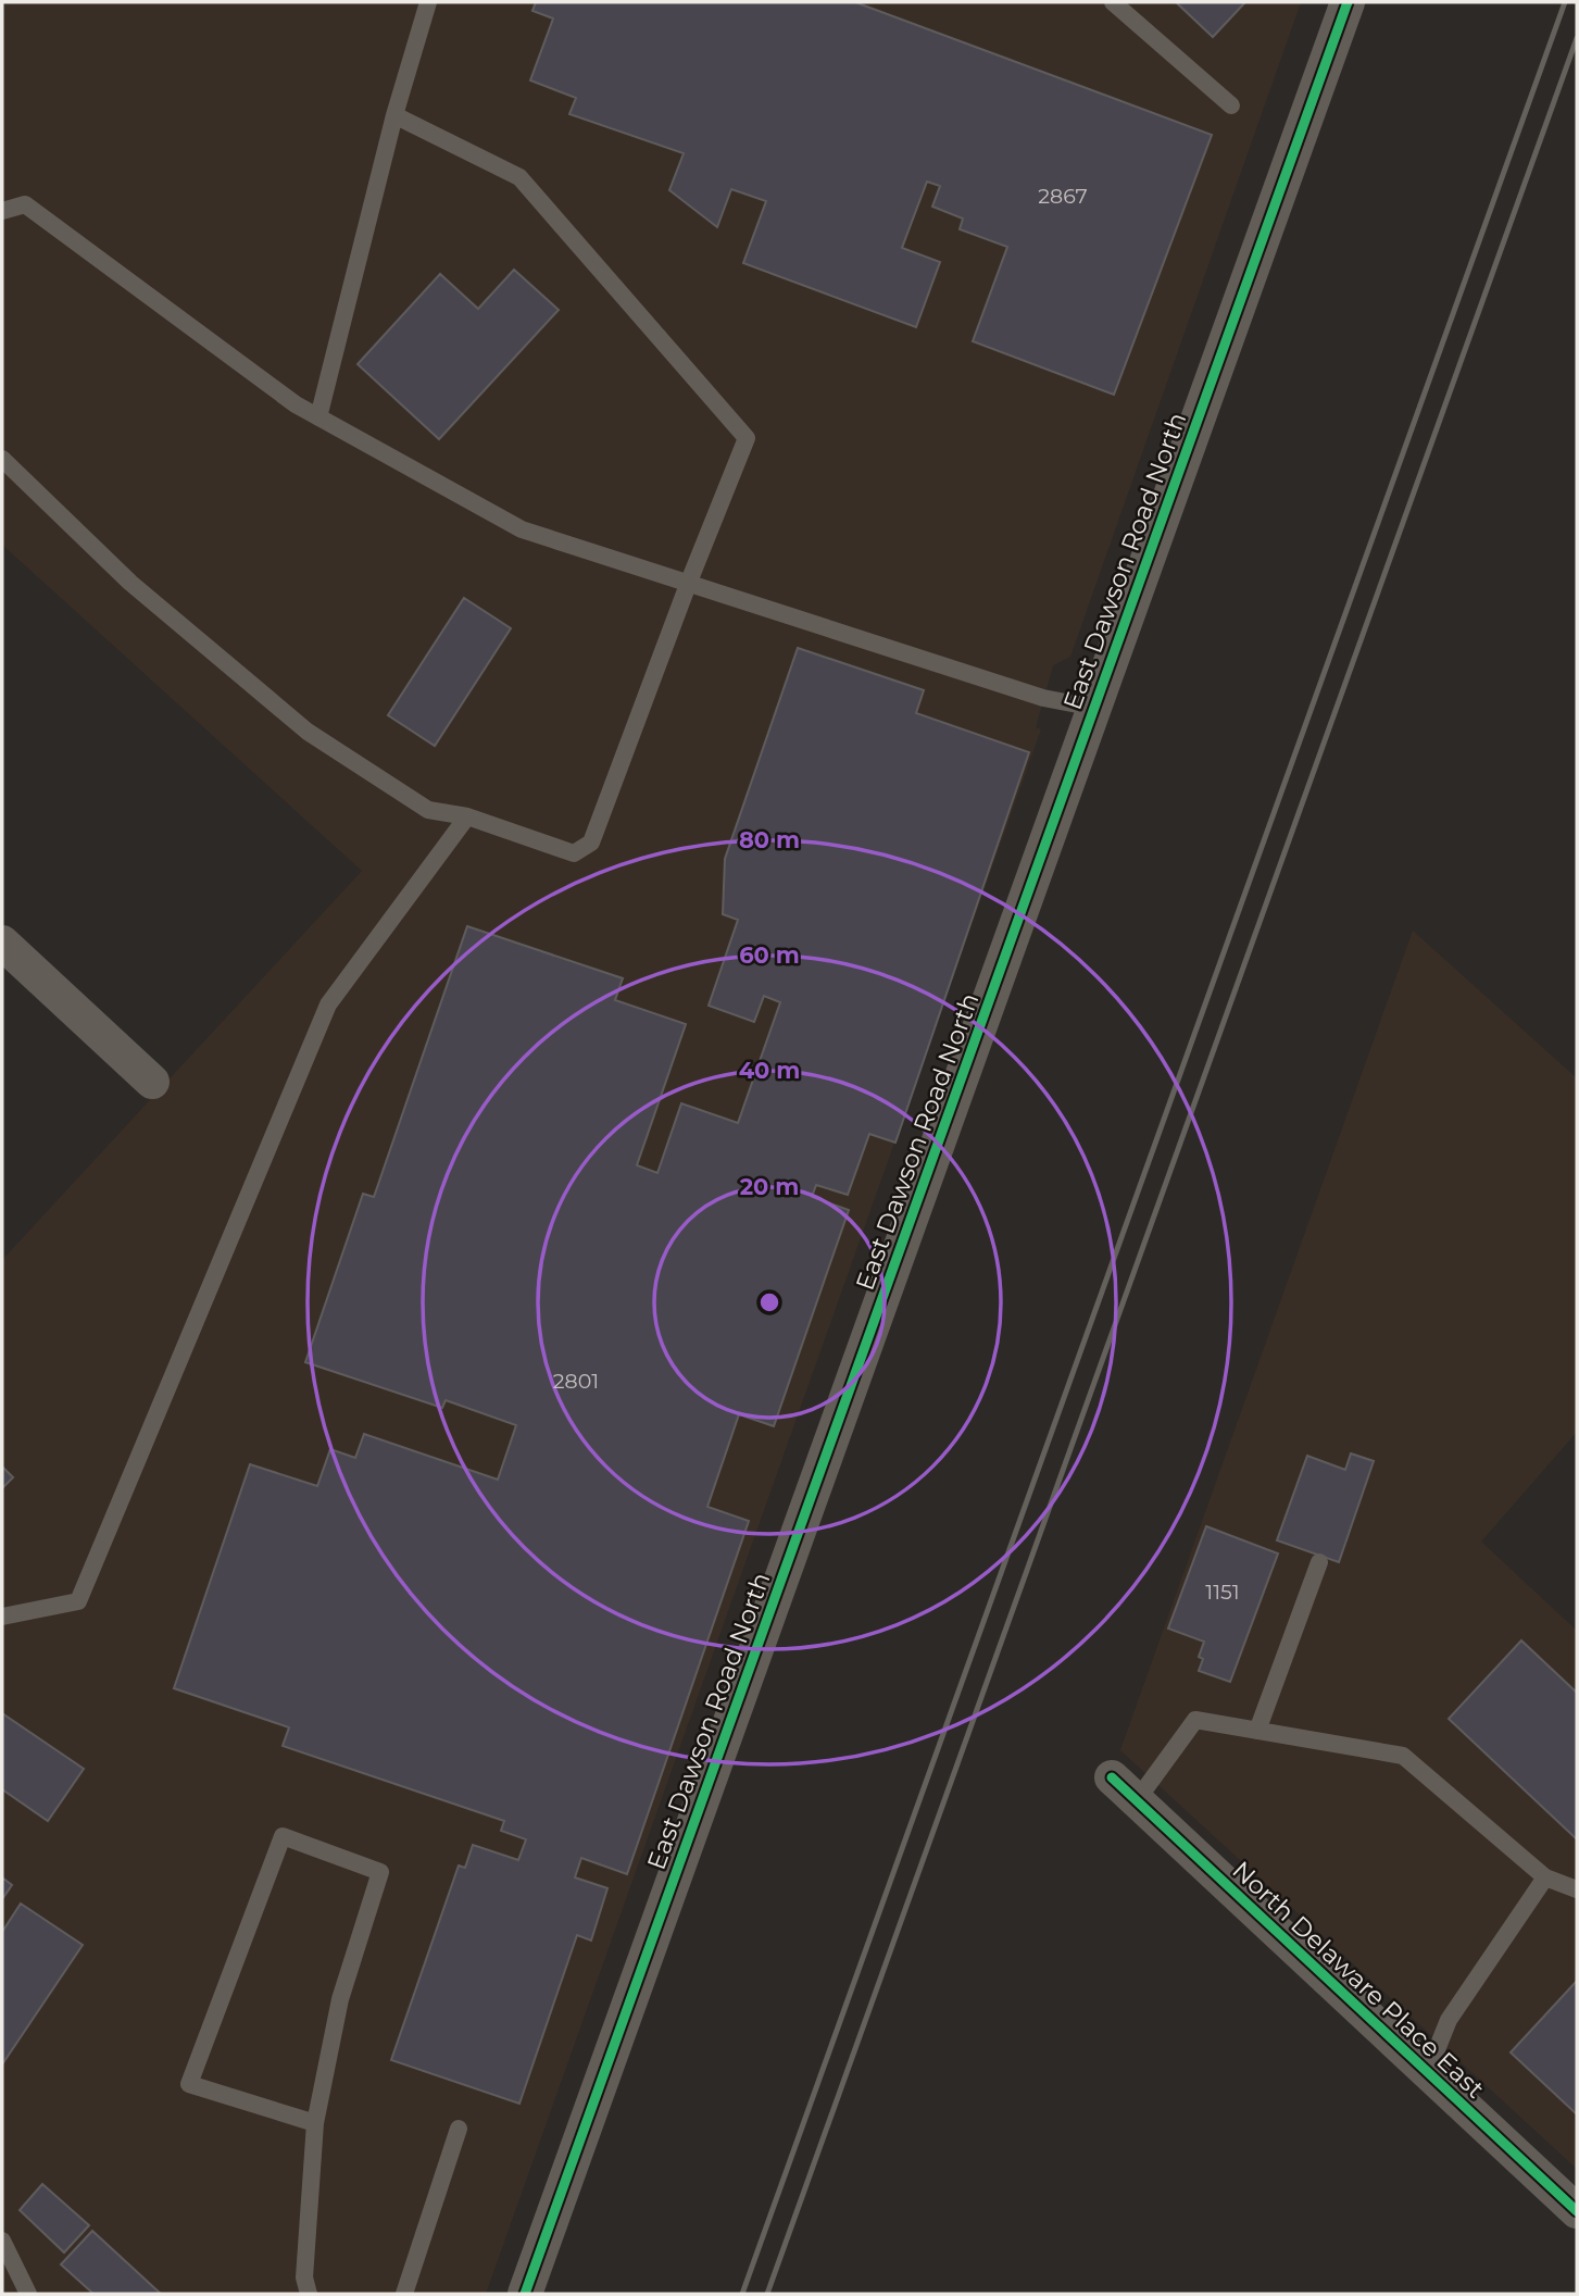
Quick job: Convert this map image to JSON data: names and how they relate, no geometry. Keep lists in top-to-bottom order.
{
  "streets": {
    "street": ["East Dawson Road North", "North Delaware Place East"]
  },
  "house_numbers": ["2867", "2801", "1151"],
  "rings": [
    "80 m",
    "60 m",
    "40 m",
    "20 m"
  ]
}
